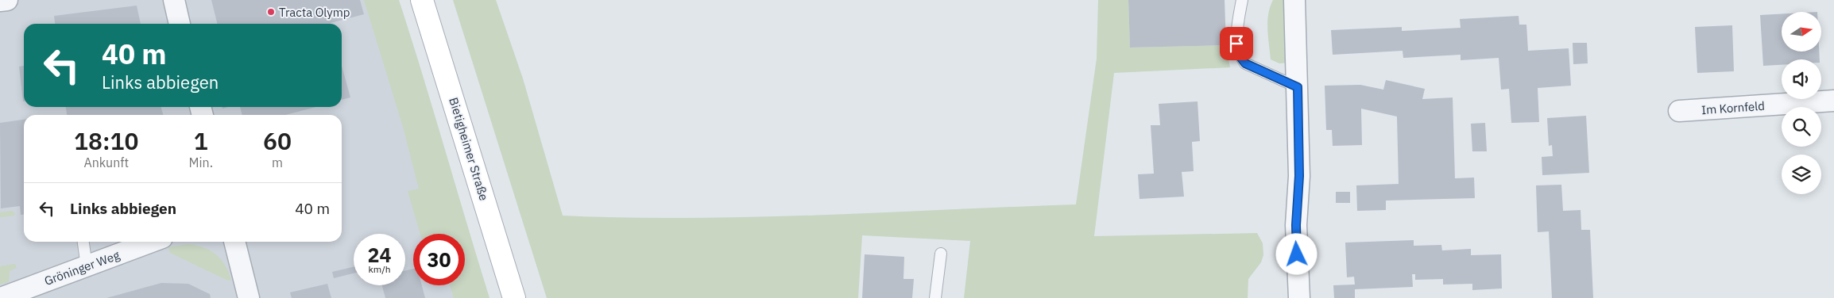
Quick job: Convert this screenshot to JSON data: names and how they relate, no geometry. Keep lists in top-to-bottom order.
{
  "streets": {
    "main road": ["Bietigheimer Straße"],
    "street": ["Im Kornfeld", "Gröninger Weg"]
  },
  "places": ["Tracta Olymp"],
  "north": "right",
  "page": {
    "turn": ["40 m", "Links abbiegen"],
    "eta": [
      "18:10",
      "Ankunft",
      "1",
      "Min.",
      "60",
      "m"
    ],
    "list": [
      {
        "name": "Links abbiegen",
        "value": "40 m"
      }
    ],
    "speed": "24 km/h",
    "limit": "30"
  }
}
